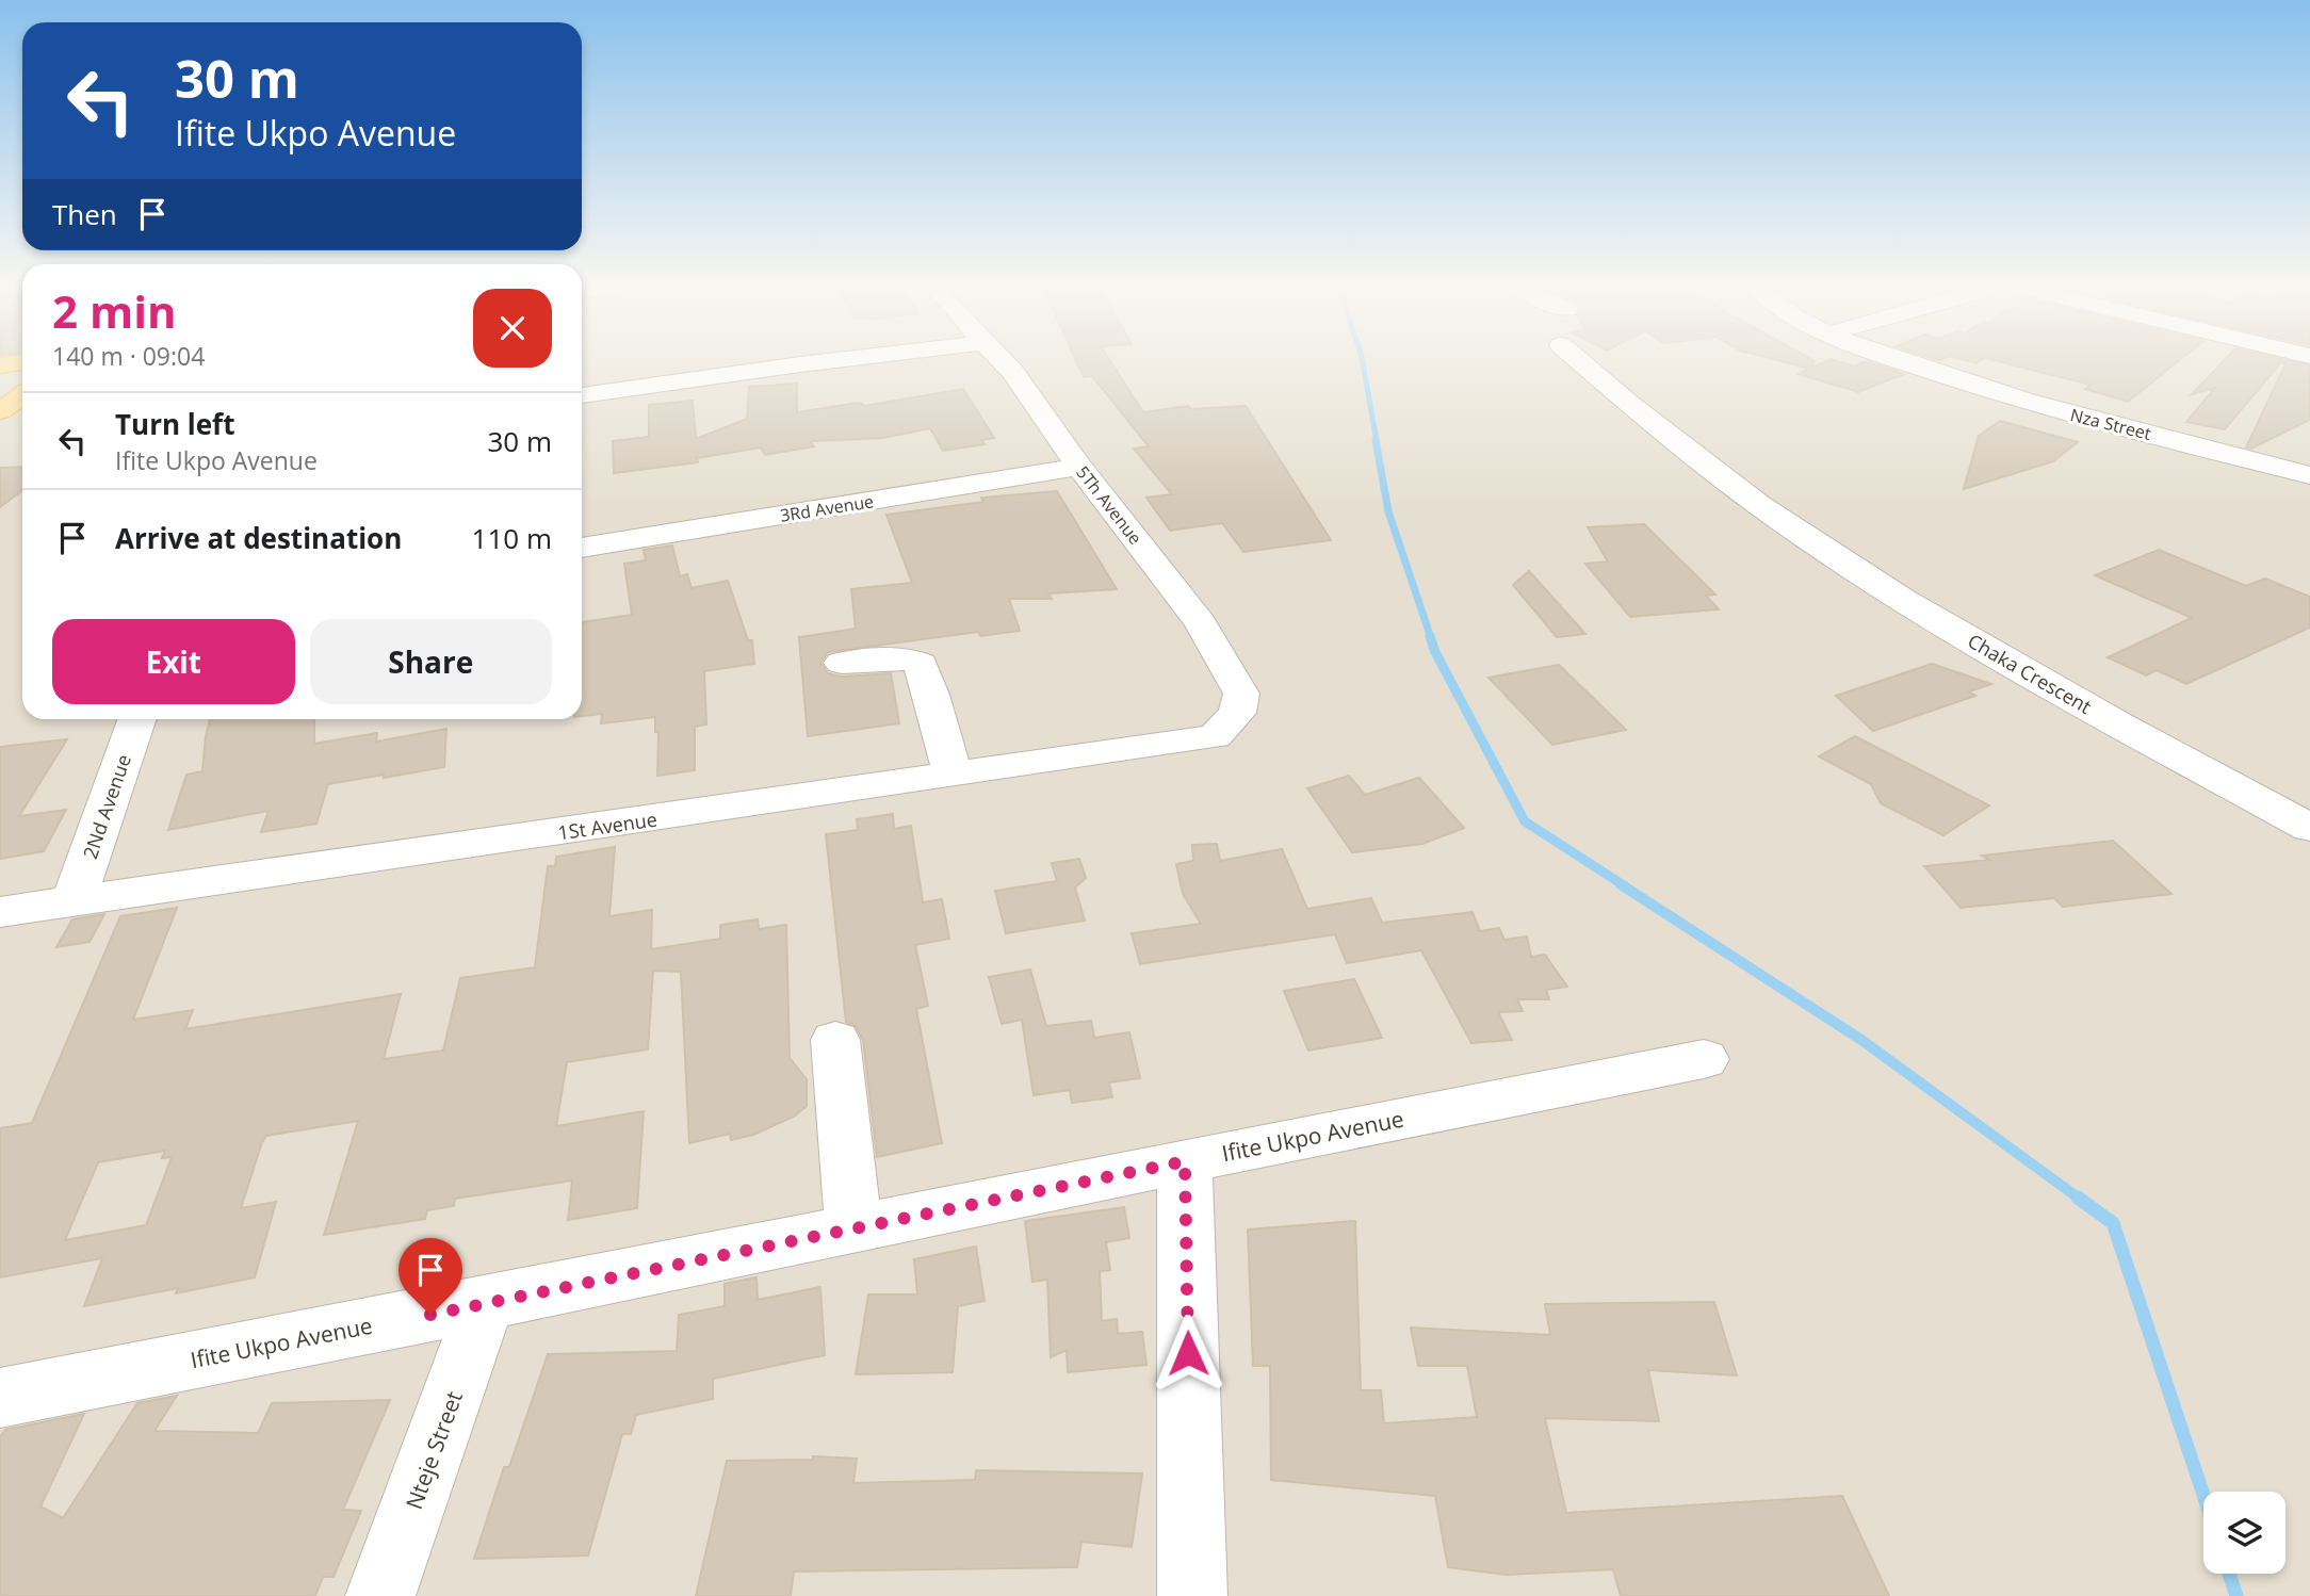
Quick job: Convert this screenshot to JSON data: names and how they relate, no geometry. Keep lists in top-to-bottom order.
{
  "streets": {
    "street": [
      "Nza Street",
      "5Th Avenue",
      "3Rd Avenue",
      "Chaka Crescent",
      "2Nd Avenue",
      "1St Avenue",
      "Ifite Ukpo Avenue",
      "Nteje Street"
    ]
  },
  "crossings": [
    ["5Th Avenue", "3Rd Avenue"],
    ["5Th Avenue", "1St Avenue"],
    ["2Nd Avenue", "1St Avenue"],
    ["Ifite Ukpo Avenue", "Nteje Street"]
  ],
  "page": {
    "turn": ["30 m", "Ifite Ukpo Avenue"],
    "then": "Then",
    "heading": ["2 min", "140 m · 09:04"],
    "list": [
      {
        "name": "Turn left",
        "note": "Ifite Ukpo Avenue",
        "value": "30 m"
      },
      {
        "name": "Arrive at destination",
        "value": "110 m"
      }
    ],
    "buttons": ["Exit", "Share"]
  }
}
